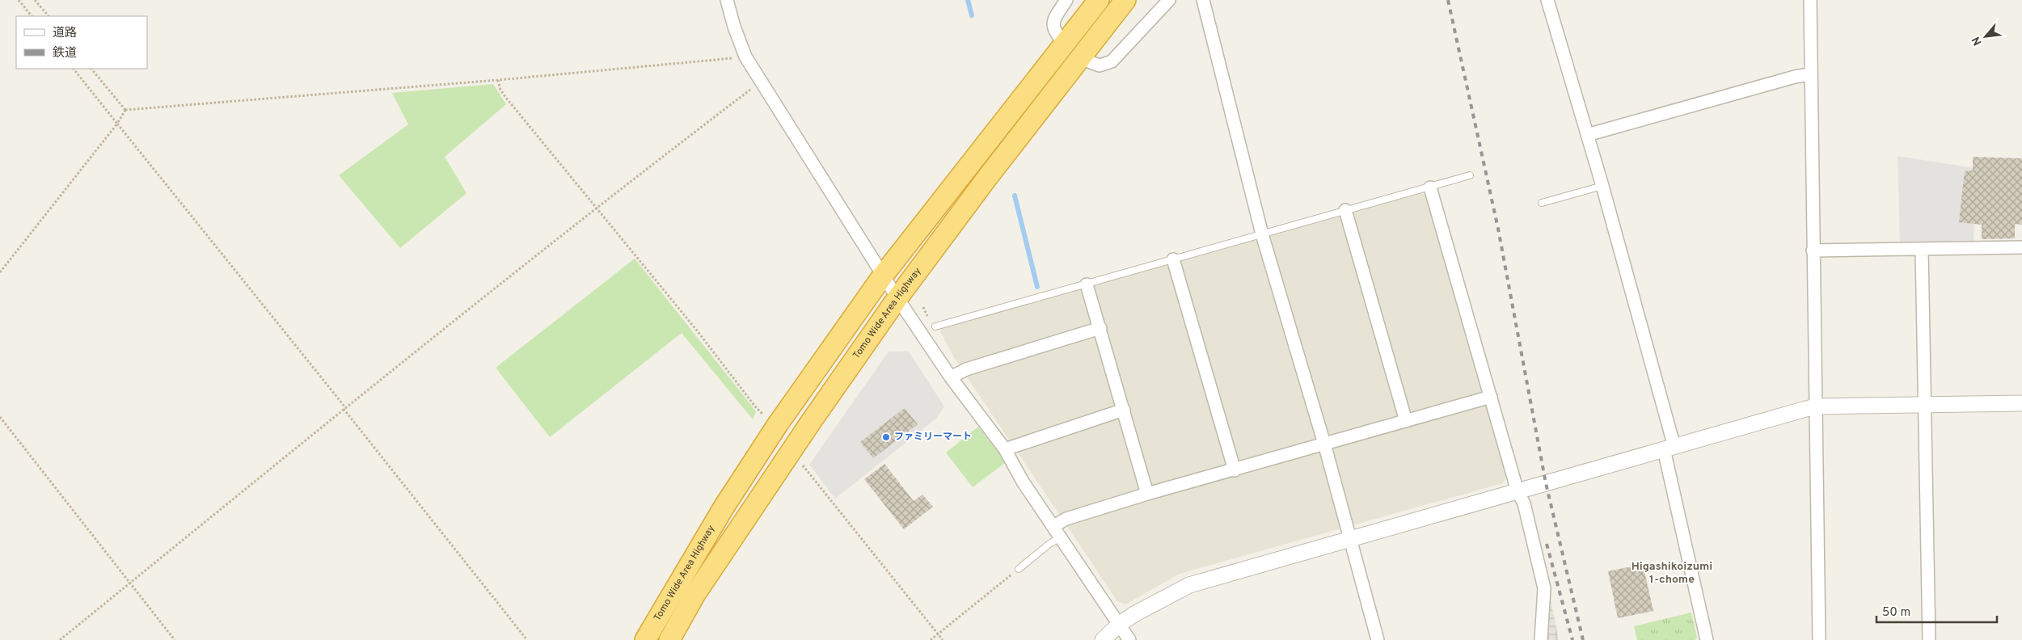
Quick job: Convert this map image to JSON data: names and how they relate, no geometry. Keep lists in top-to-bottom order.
{
  "streets": {
    "highway": ["Tomo Wide Area Highway"]
  },
  "districts": ["Higashikoizumi 1-chome"],
  "places": ["ファミリーマート"],
  "legend": ["道路", "鉄道"],
  "scale_bar": "50 m",
  "north": "bottom left"
}
